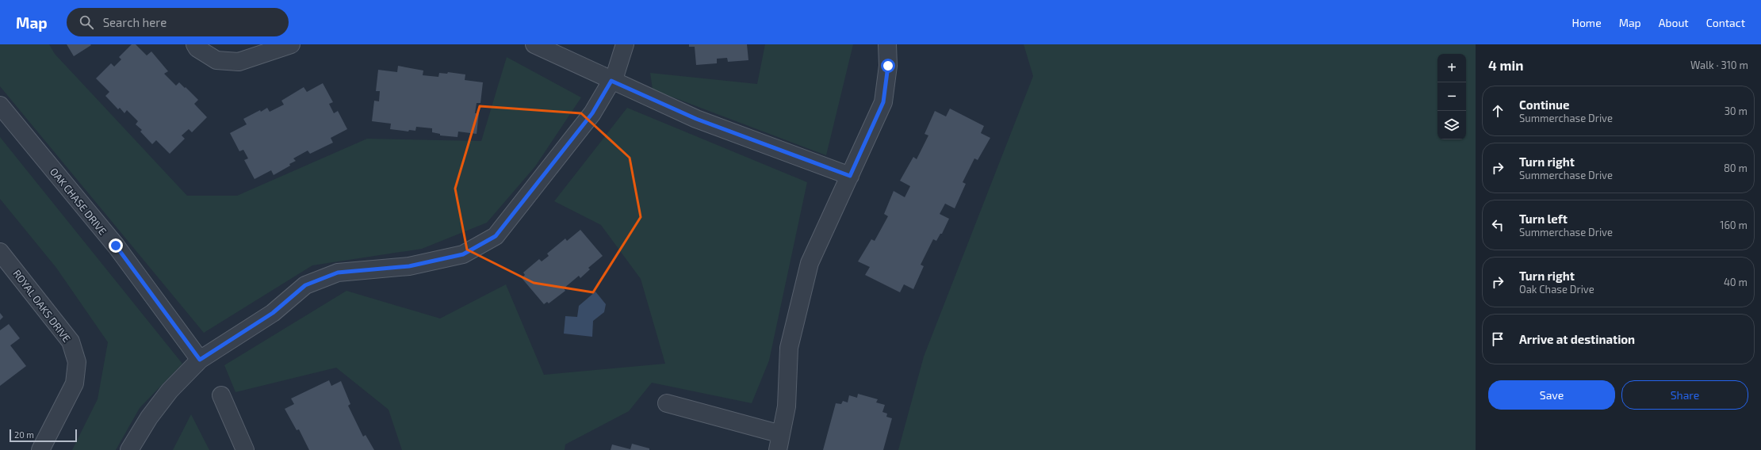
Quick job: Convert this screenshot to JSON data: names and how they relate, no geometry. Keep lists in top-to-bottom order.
{
  "streets": {
    "street": ["OAK CHASE DRIVE", "ROYAL OAKS DRIVE"]
  },
  "scale_bar": "20 m",
  "page": {
    "header": "Map",
    "search": "Search here",
    "nav": [
      "Home",
      "Map",
      "About",
      "Contact"
    ],
    "heading": ["4 min", "Walk · 310 m"],
    "map_buttons": ["+", "−"],
    "list": [
      ["Continue", "Summerchase Drive", "30 m"],
      ["Turn right", "Summerchase Drive", "80 m"],
      ["Turn left", "Summerchase Drive", "160 m"],
      ["Turn right", "Oak Chase Drive", "40 m"],
      "Arrive at destination"
    ],
    "buttons": ["Save", "Share"],
    "scale": "20 m"
  }
}
